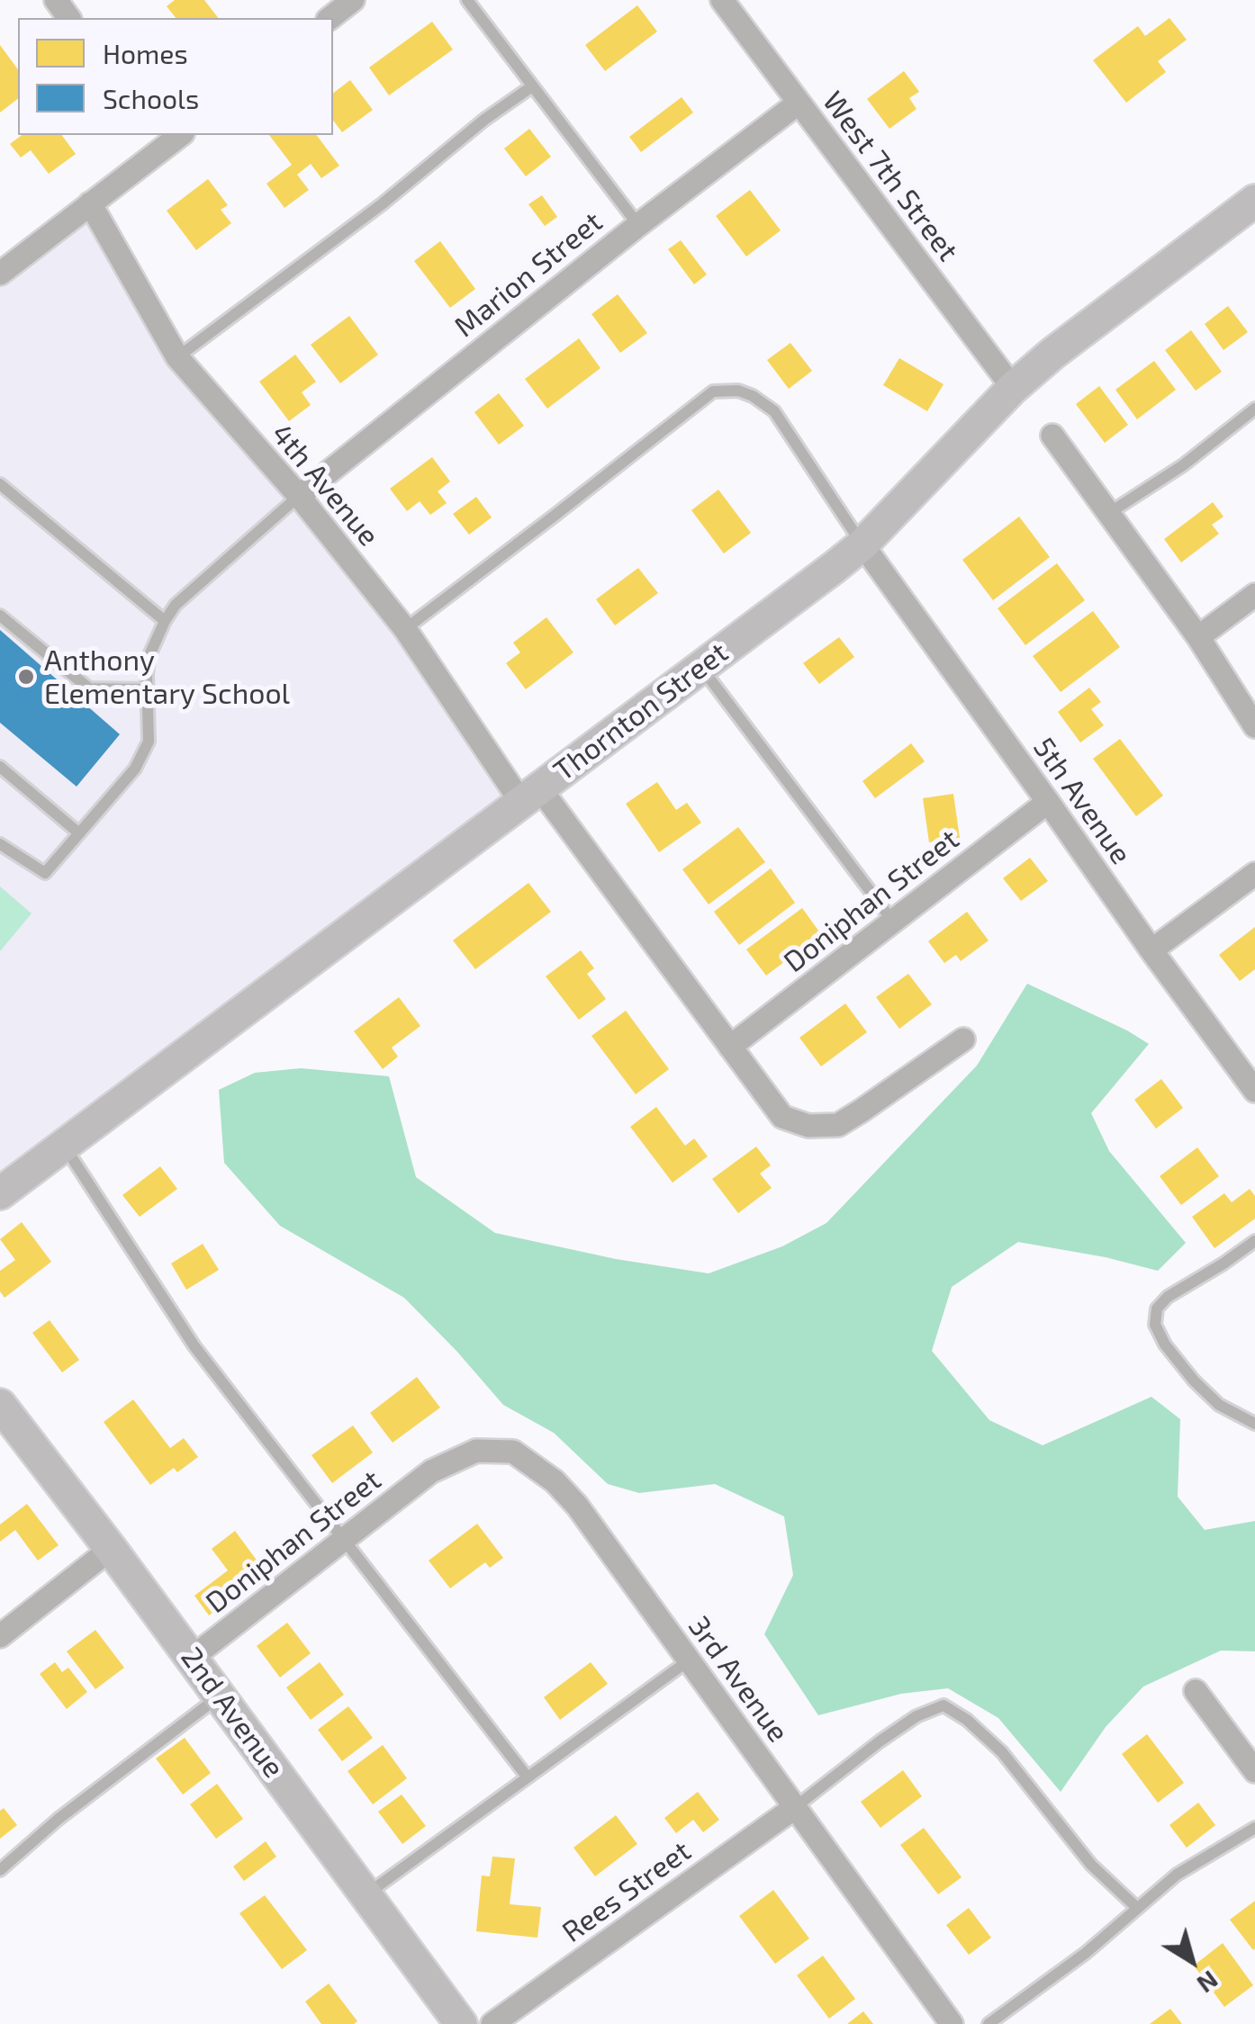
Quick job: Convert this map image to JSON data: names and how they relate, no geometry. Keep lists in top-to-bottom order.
{
  "streets": {
    "street": [
      "West 7th Street",
      "Marion Street",
      "4th Avenue",
      "Thornton Street",
      "5th Avenue",
      "Doniphan Street",
      "3rd Avenue",
      "2nd Avenue",
      "Rees Street"
    ]
  },
  "crossings": [
    ["West 7th Street", "Marion Street"],
    ["West 7th Street", "Thornton Street"],
    ["Marion Street", "4th Avenue"],
    ["4th Avenue", "Thornton Street"],
    ["4th Avenue", "Doniphan Street"],
    ["Thornton Street", "5th Avenue"],
    ["5th Avenue", "Doniphan Street"],
    ["Doniphan Street", "3rd Avenue"],
    ["Doniphan Street", "2nd Avenue"],
    ["3rd Avenue", "Rees Street"]
  ],
  "places": ["Anthony Elementary School"],
  "legend": ["Homes", "Schools"],
  "north": "bottom right"
}
